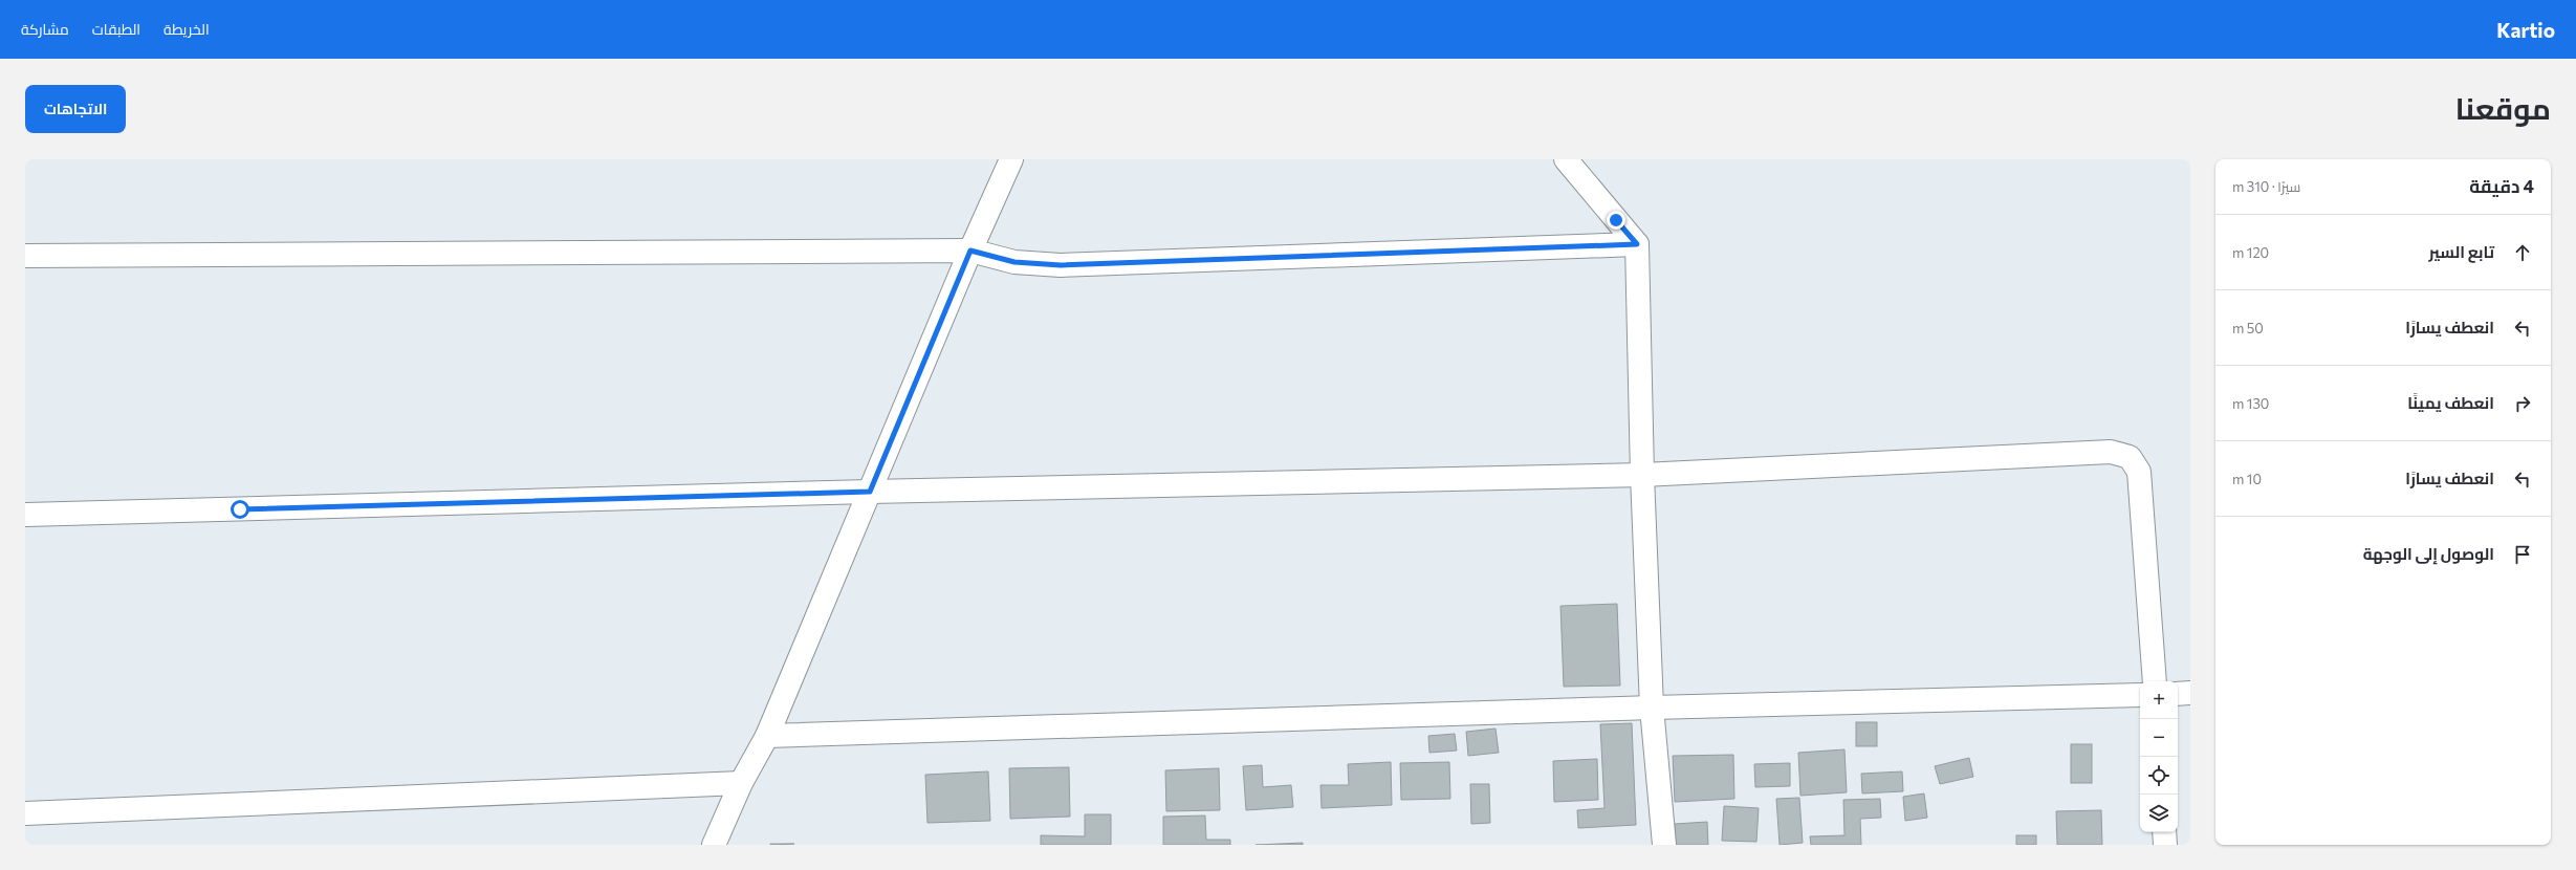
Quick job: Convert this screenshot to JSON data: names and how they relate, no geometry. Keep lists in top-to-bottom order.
{
  "page": {
    "header": "Kartio",
    "nav": ["الخريطة", "الطبقات", "مشاركة"],
    "title": "موقعنا",
    "buttons": "الاتجاهات",
    "heading": ["4 دقيقة", "سيرًا · 310 m"],
    "list": [
      ["تابع السير", "120 m"],
      ["انعطف يسارًا", "50 m"],
      ["انعطف يمينًا", "130 m"],
      ["انعطف يسارًا", "10 m"],
      "الوصول إلى الوجهة"
    ],
    "map_buttons": ["+", "−"]
  }
}
